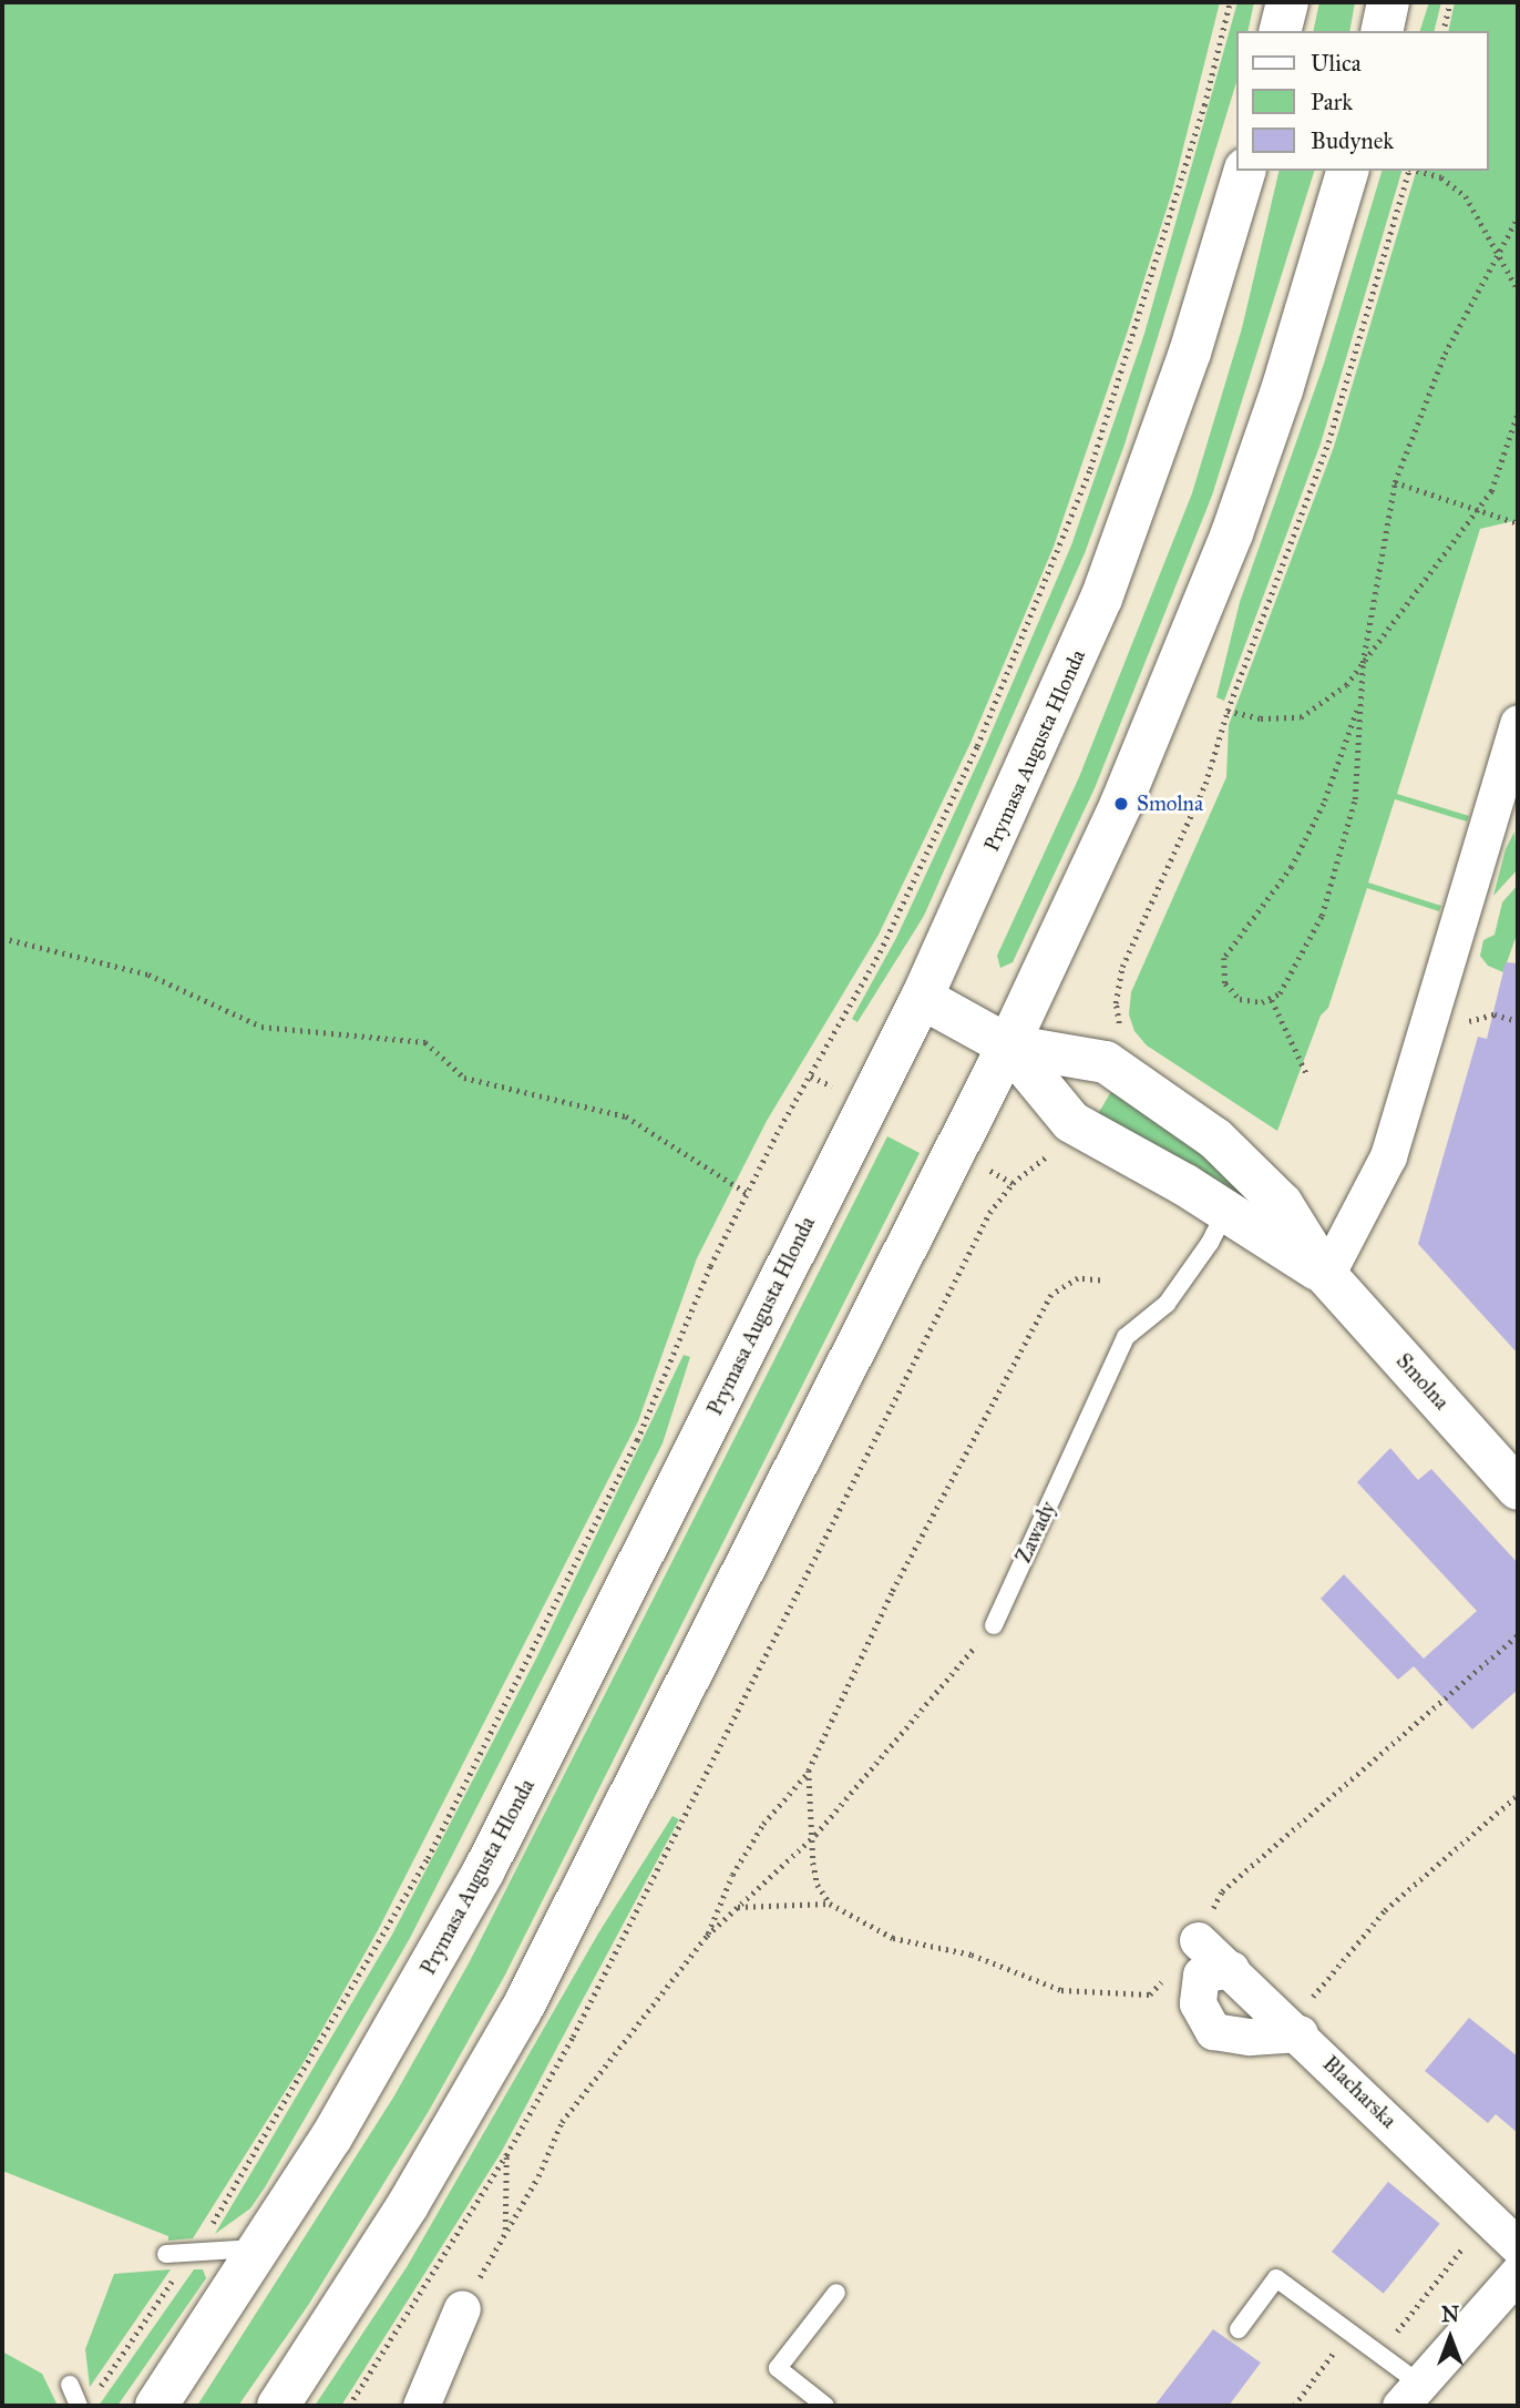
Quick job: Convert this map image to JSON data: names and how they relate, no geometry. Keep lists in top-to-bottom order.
{
  "streets": {
    "main road": ["Prymasa Augusta Hlonda", "Smolna"],
    "street": ["Blacharska"],
    "lane": ["Zawady"]
  },
  "crossings": [
    ["Prymasa Augusta Hlonda", "Smolna"],
    ["Smolna", "Zawady"]
  ],
  "places": ["Smolna"],
  "legend": ["Ulica", "Park", "Budynek"],
  "north": "top"
}
